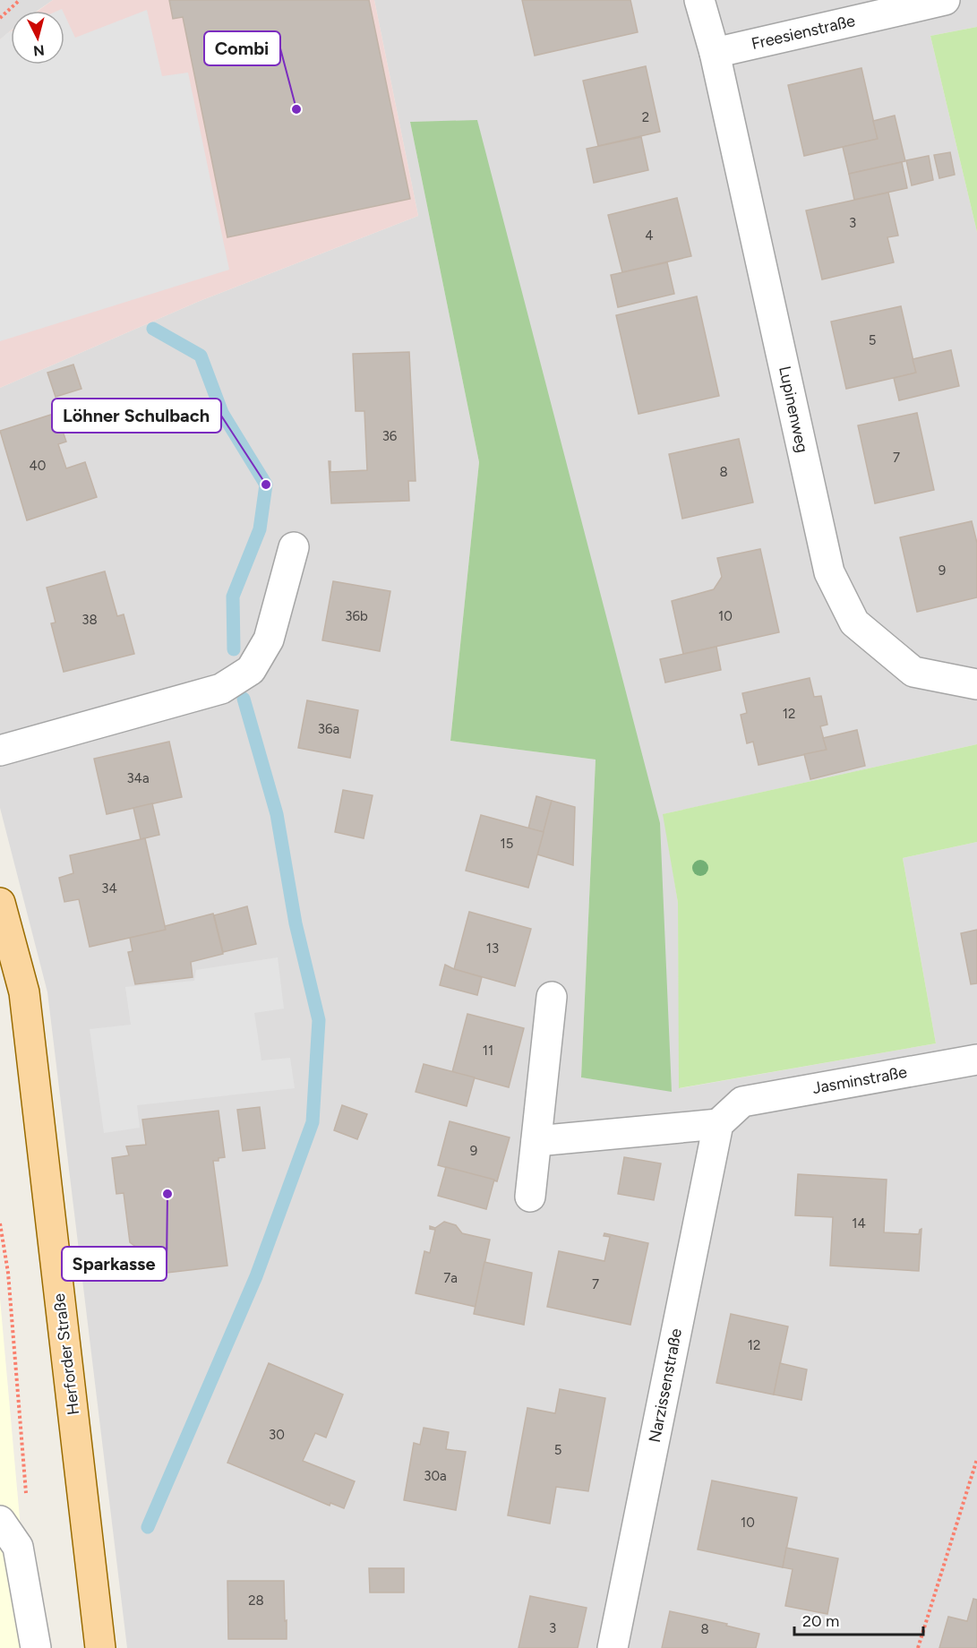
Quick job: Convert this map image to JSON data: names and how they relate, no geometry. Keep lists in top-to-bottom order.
{
  "streets": {
    "main road": ["Herforder Straße"],
    "street": [
      "Freesienstraße",
      "Lupinenweg",
      "Jasminstraße",
      "Narzissenstraße"
    ]
  },
  "crossings": [
    ["Freesienstraße", "Lupinenweg"],
    ["Jasminstraße", "Narzissenstraße"]
  ],
  "places": ["Combi", "Löhner Schulbach", "Sparkasse"],
  "house_numbers": [
    "2",
    "3",
    "4",
    "5",
    "36",
    "7",
    "40",
    "8",
    "9",
    "36b",
    "10",
    "38",
    "12",
    "36a",
    "34a",
    "15",
    "34",
    "13",
    "11",
    "9",
    "14",
    "7a",
    "7",
    "12",
    "30",
    "5",
    "30a",
    "10",
    "28",
    "3",
    "8"
  ],
  "scale_bar": "20 m",
  "north": "bottom"
}
